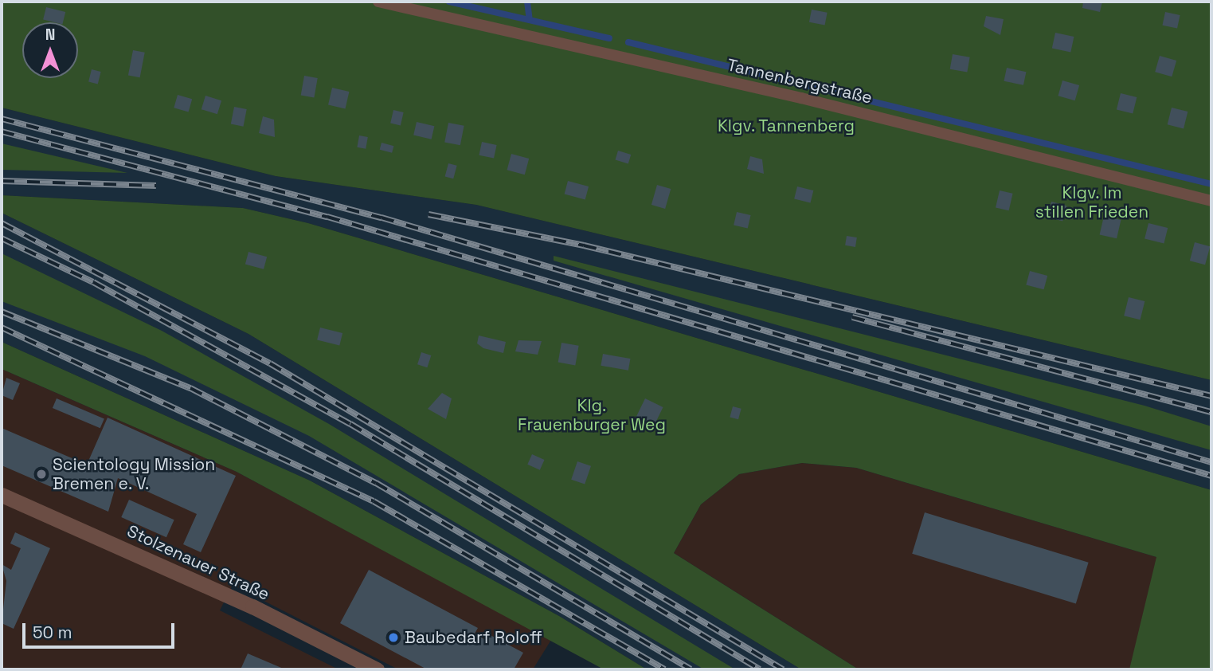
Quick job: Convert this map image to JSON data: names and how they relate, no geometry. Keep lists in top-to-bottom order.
{
  "streets": {
    "street": ["Stolzenauer Straße"],
    "lane": ["Tannenbergstraße"]
  },
  "parks": ["Klgv. Tannenberg", "Klgv. Im stillen Frieden", "Klg. Frauenburger Weg"],
  "places": ["Scientology Mission Bremen e. V.", "Baubedarf Roloff"],
  "scale_bar": "50 m",
  "north": "top"
}
